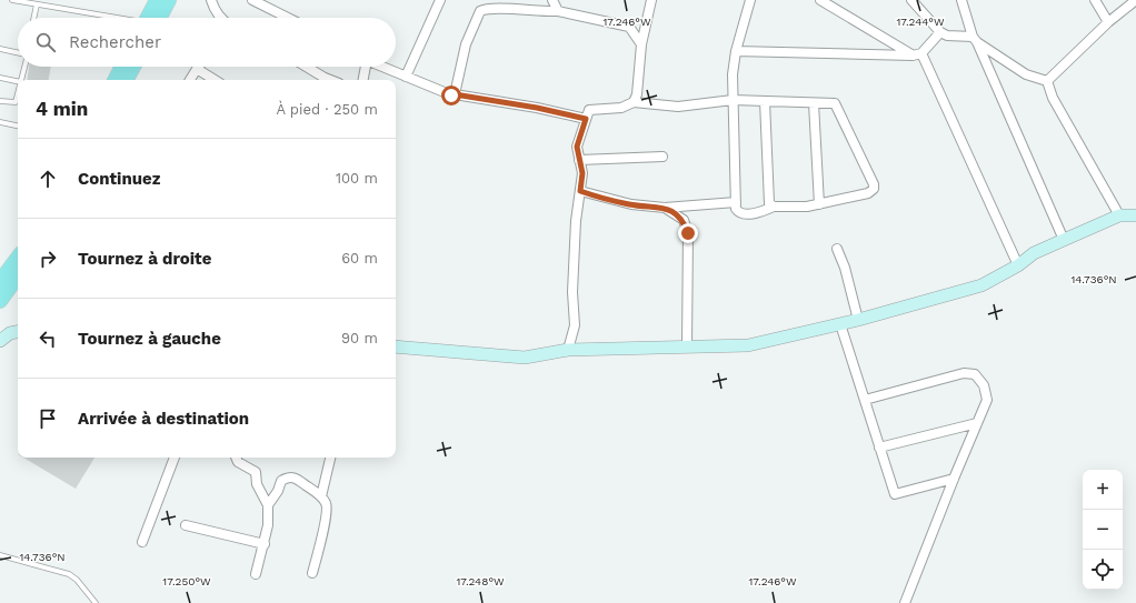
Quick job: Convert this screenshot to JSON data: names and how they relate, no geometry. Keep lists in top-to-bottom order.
{
  "page": {
    "search": "Rechercher",
    "heading": ["4 min", "À pied · 250 m"],
    "list": [
      ["Continuez", "100 m"],
      ["Tournez à droite", "60 m"],
      ["Tournez à gauche", "90 m"],
      "Arrivée à destination"
    ],
    "map_buttons": ["+", "−"]
  },
  "coordinates": [
    "17.246°W",
    "17.244°W",
    "14.736°N",
    "17.250°W",
    "17.248°W"
  ]
}
